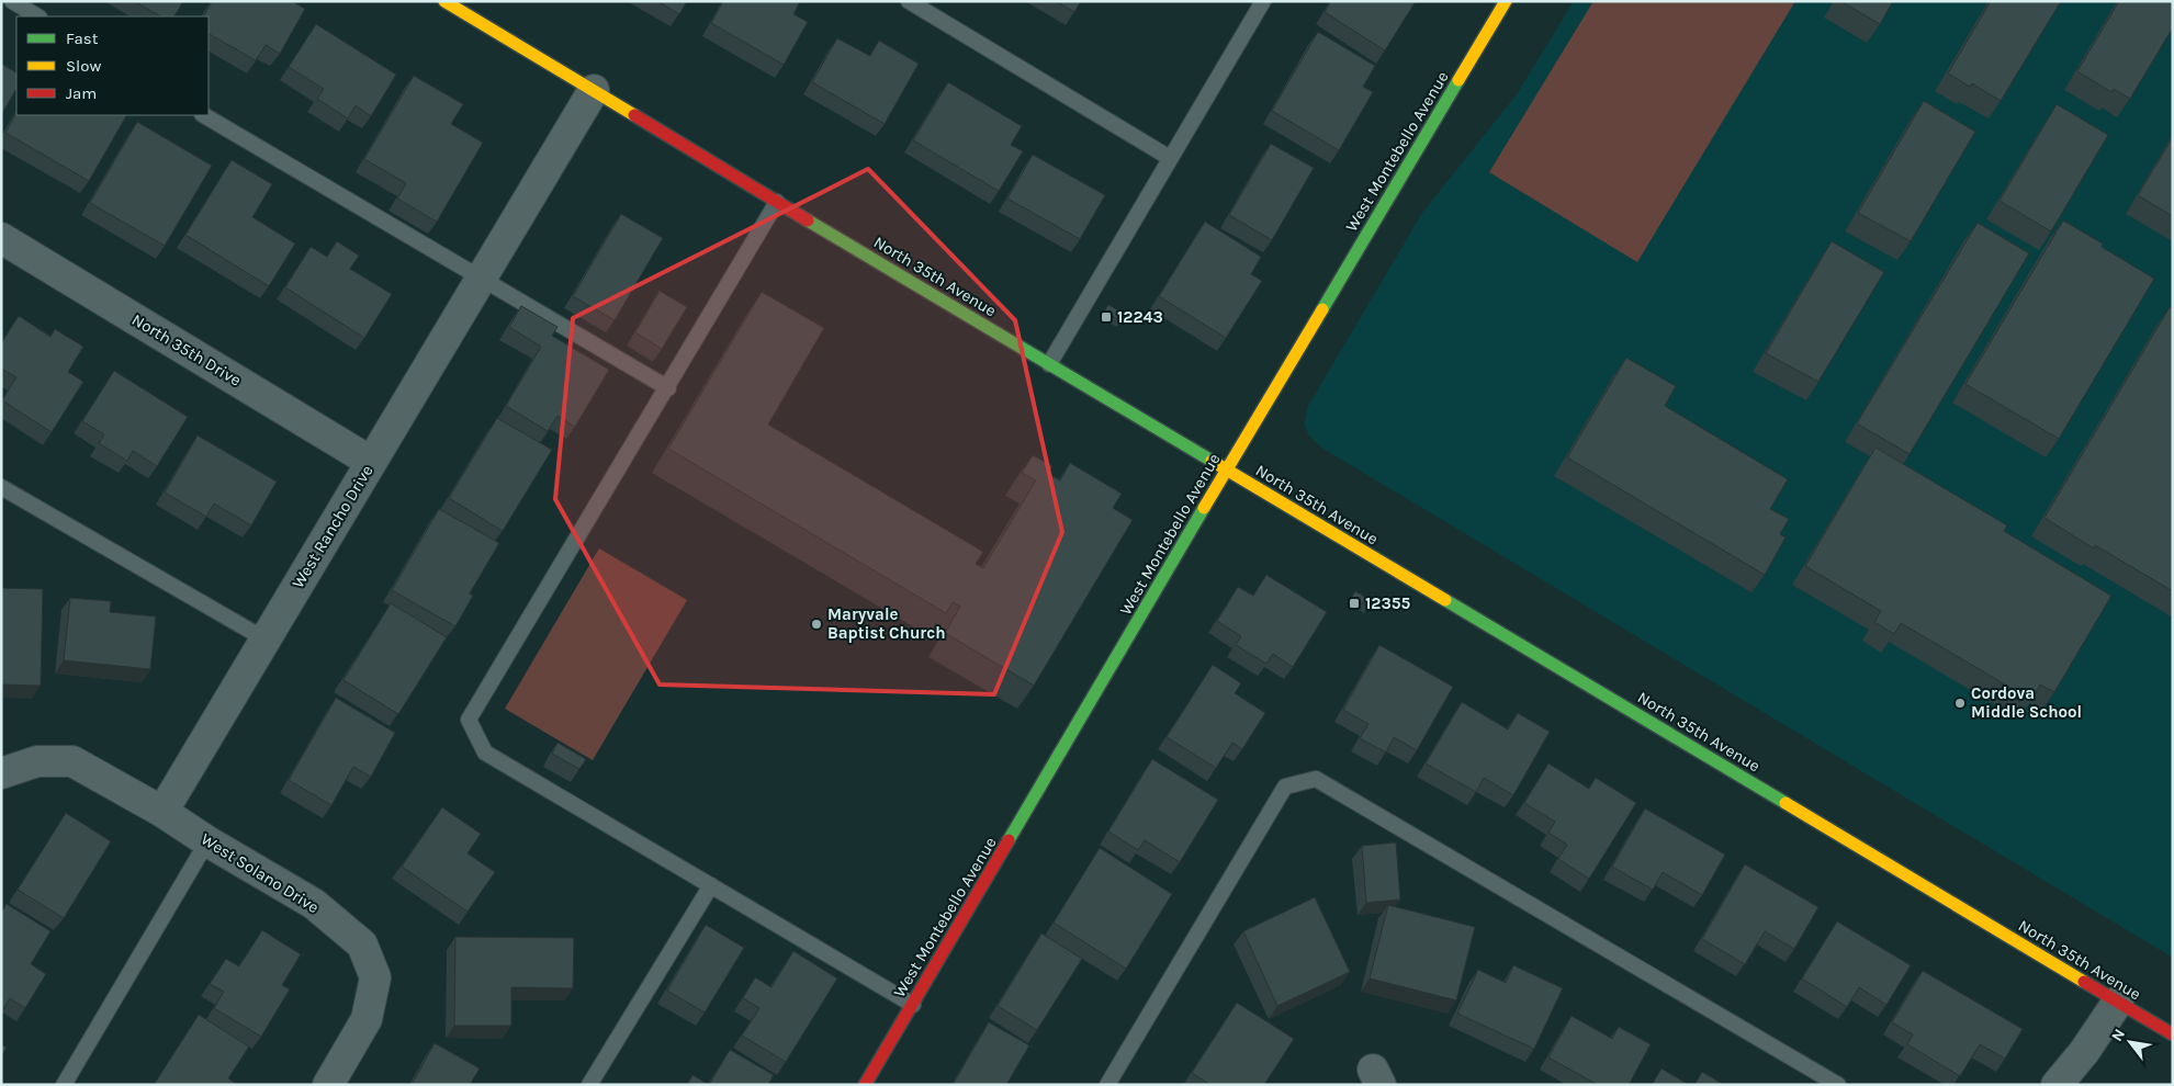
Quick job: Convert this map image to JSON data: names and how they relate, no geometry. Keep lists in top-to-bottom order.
{
  "streets": {
    "main road": ["West Montebello Avenue", "North 35th Avenue"],
    "street": ["North 35th Drive", "West Rancho Drive", "West Solano Drive"]
  },
  "crossings": [
    ["West Montebello Avenue", "North 35th Avenue"],
    ["North 35th Avenue", "West Rancho Drive"],
    ["North 35th Drive", "West Rancho Drive"],
    ["West Rancho Drive", "West Solano Drive"]
  ],
  "places": {
    "transit": ["12243", "12355"],
    "other": ["Maryvale Baptist Church", "Cordova Middle School"]
  },
  "legend": ["Fast", "Slow", "Jam"],
  "north": "top left"
}
